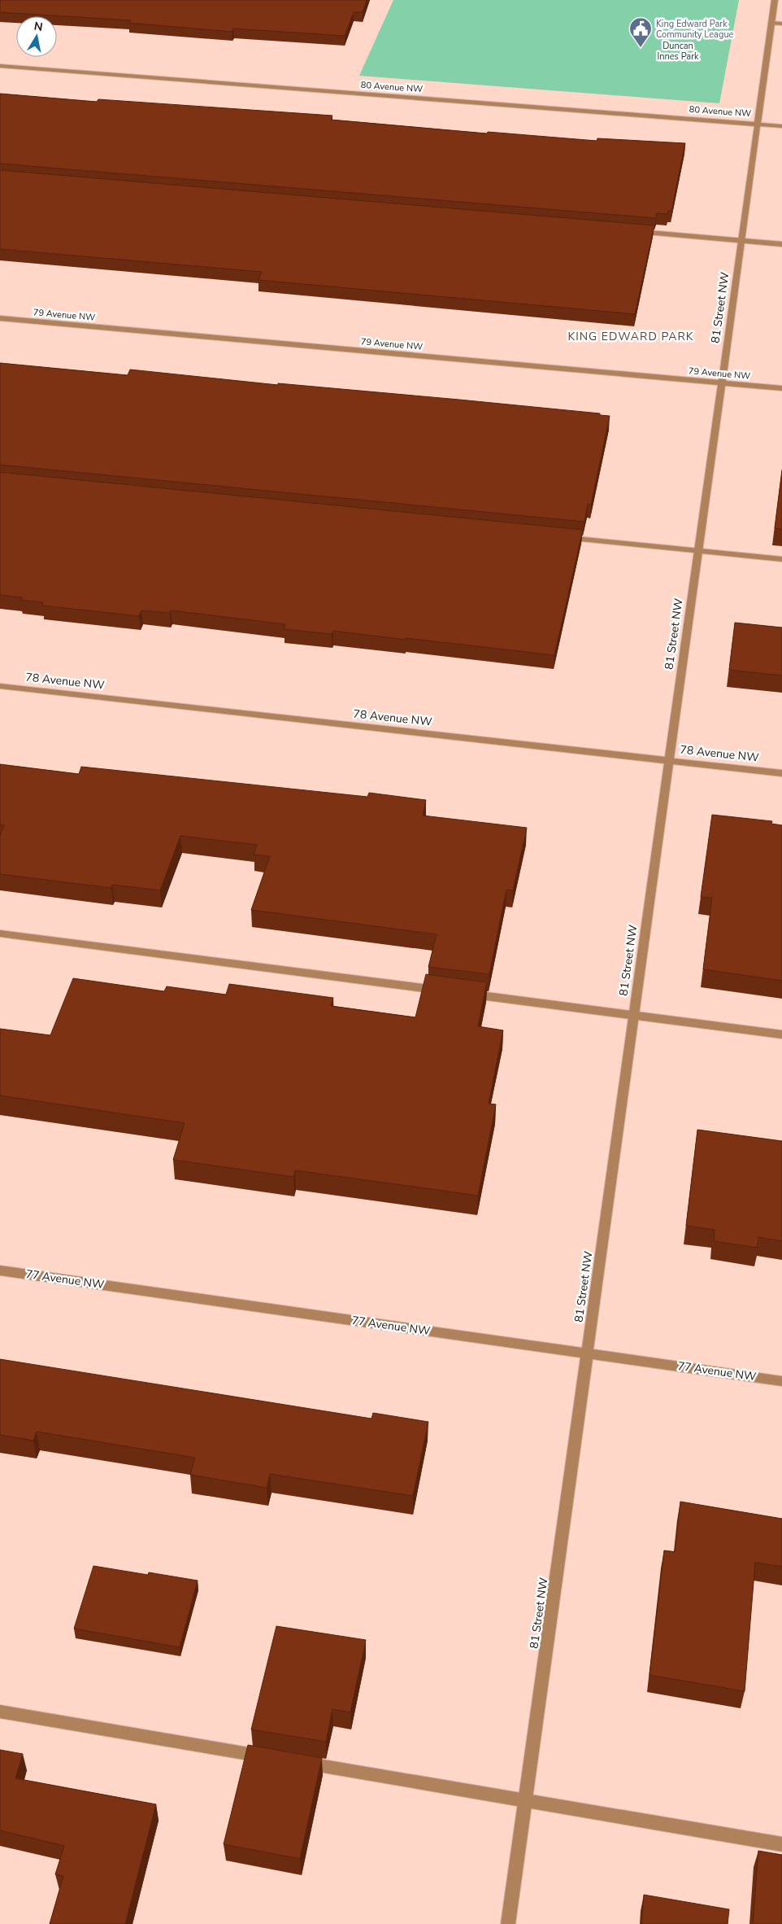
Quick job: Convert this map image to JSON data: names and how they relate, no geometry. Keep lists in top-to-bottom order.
{
  "streets": {
    "street": [
      "80 Avenue NW",
      "81 Street NW",
      "79 Avenue NW",
      "78 Avenue NW",
      "77 Avenue NW"
    ]
  },
  "crossings": [
    ["80 Avenue NW", "81 Street NW"],
    ["81 Street NW", "79 Avenue NW"],
    ["81 Street NW", "78 Avenue NW"],
    ["81 Street NW", "77 Avenue NW"]
  ],
  "districts": ["KING EDWARD PARK"],
  "parks": ["Duncan Innes Park"],
  "places": {
    "public building": ["King Edward Park Community League"]
  },
  "north": "top"
}
